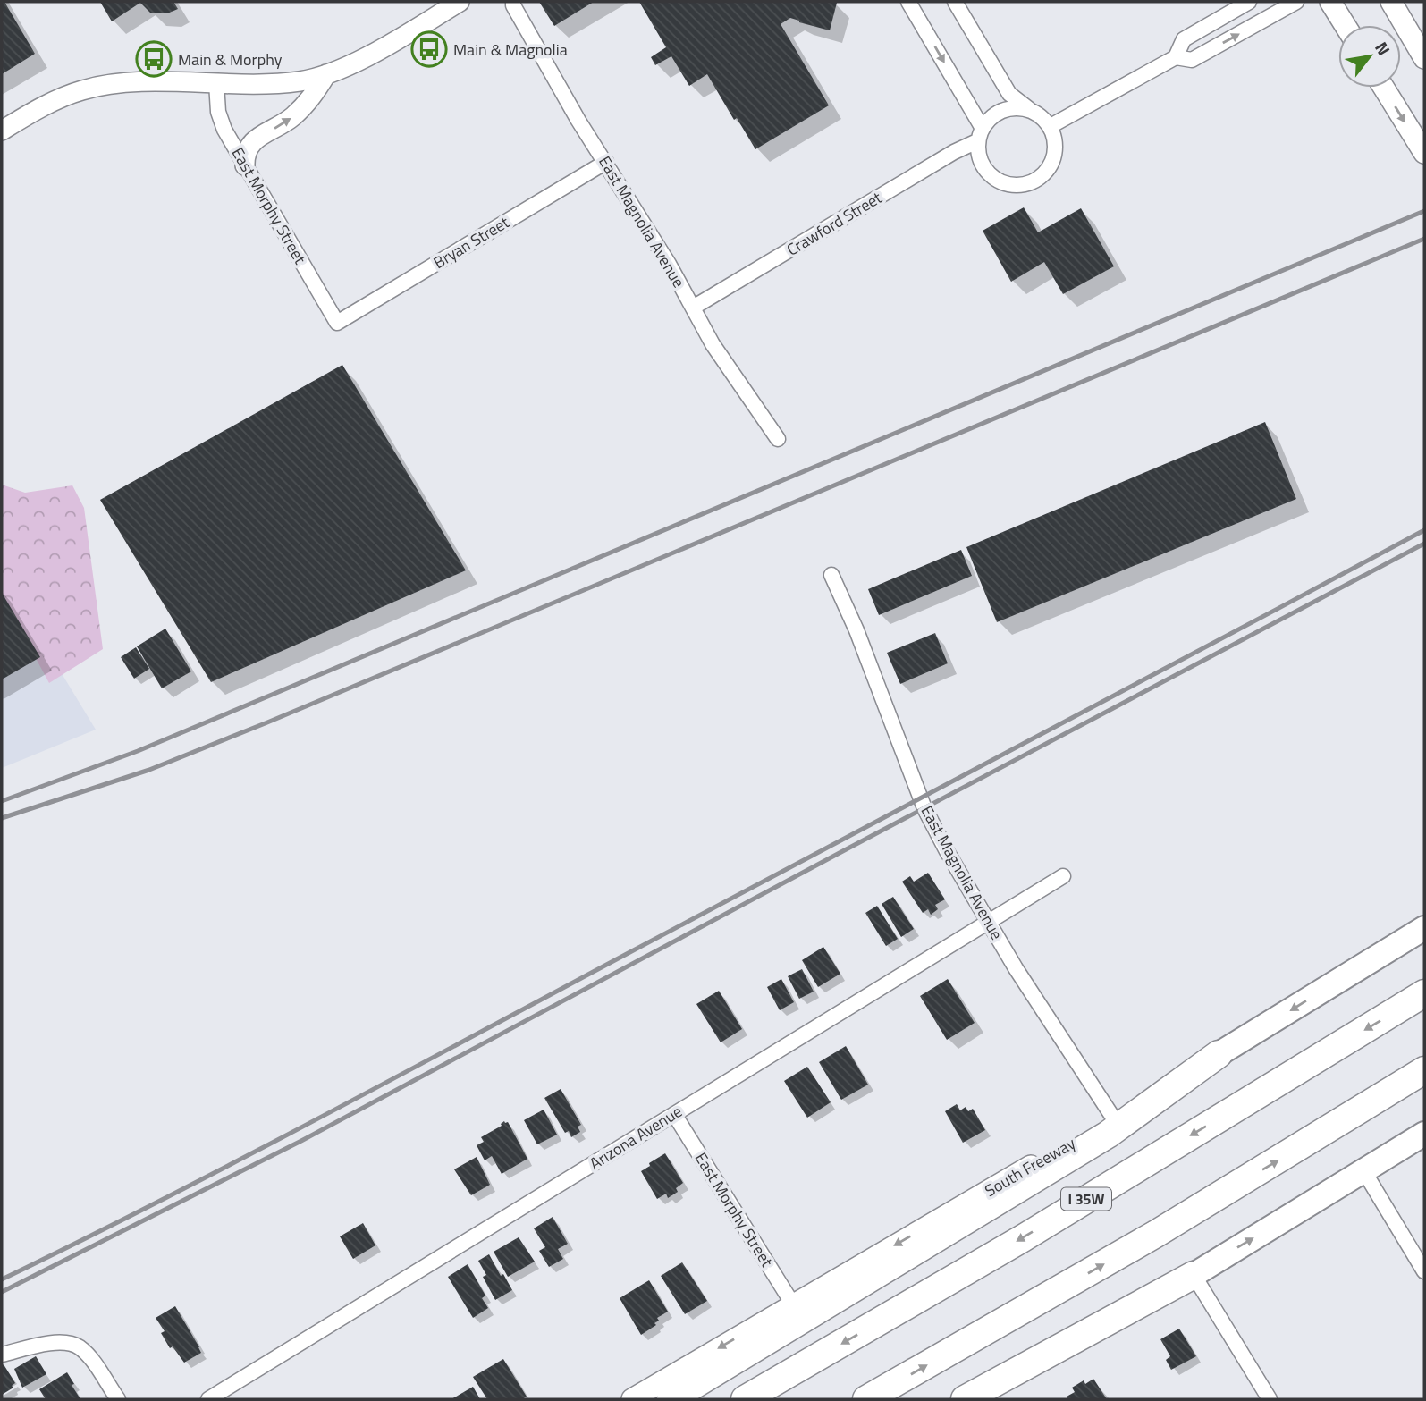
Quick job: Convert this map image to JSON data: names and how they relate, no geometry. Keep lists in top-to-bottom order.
{
  "streets": {
    "highway": ["I 35W"],
    "main road": ["South Freeway"],
    "street": [
      "East Morphy Street",
      "East Magnolia Avenue",
      "Crawford Street",
      "Bryan Street",
      "Arizona Avenue"
    ]
  },
  "crossings": [
    ["East Morphy Street", "Bryan Street"],
    ["East Morphy Street", "Arizona Avenue"],
    ["East Morphy Street", "South Freeway"],
    ["East Magnolia Avenue", "Crawford Street"],
    ["East Magnolia Avenue", "Bryan Street"],
    ["East Magnolia Avenue", "Arizona Avenue"],
    ["East Magnolia Avenue", "South Freeway"]
  ],
  "places": {
    "bus stop": ["Main & Magnolia", "Main & Morphy"]
  },
  "north": "top right"
}
